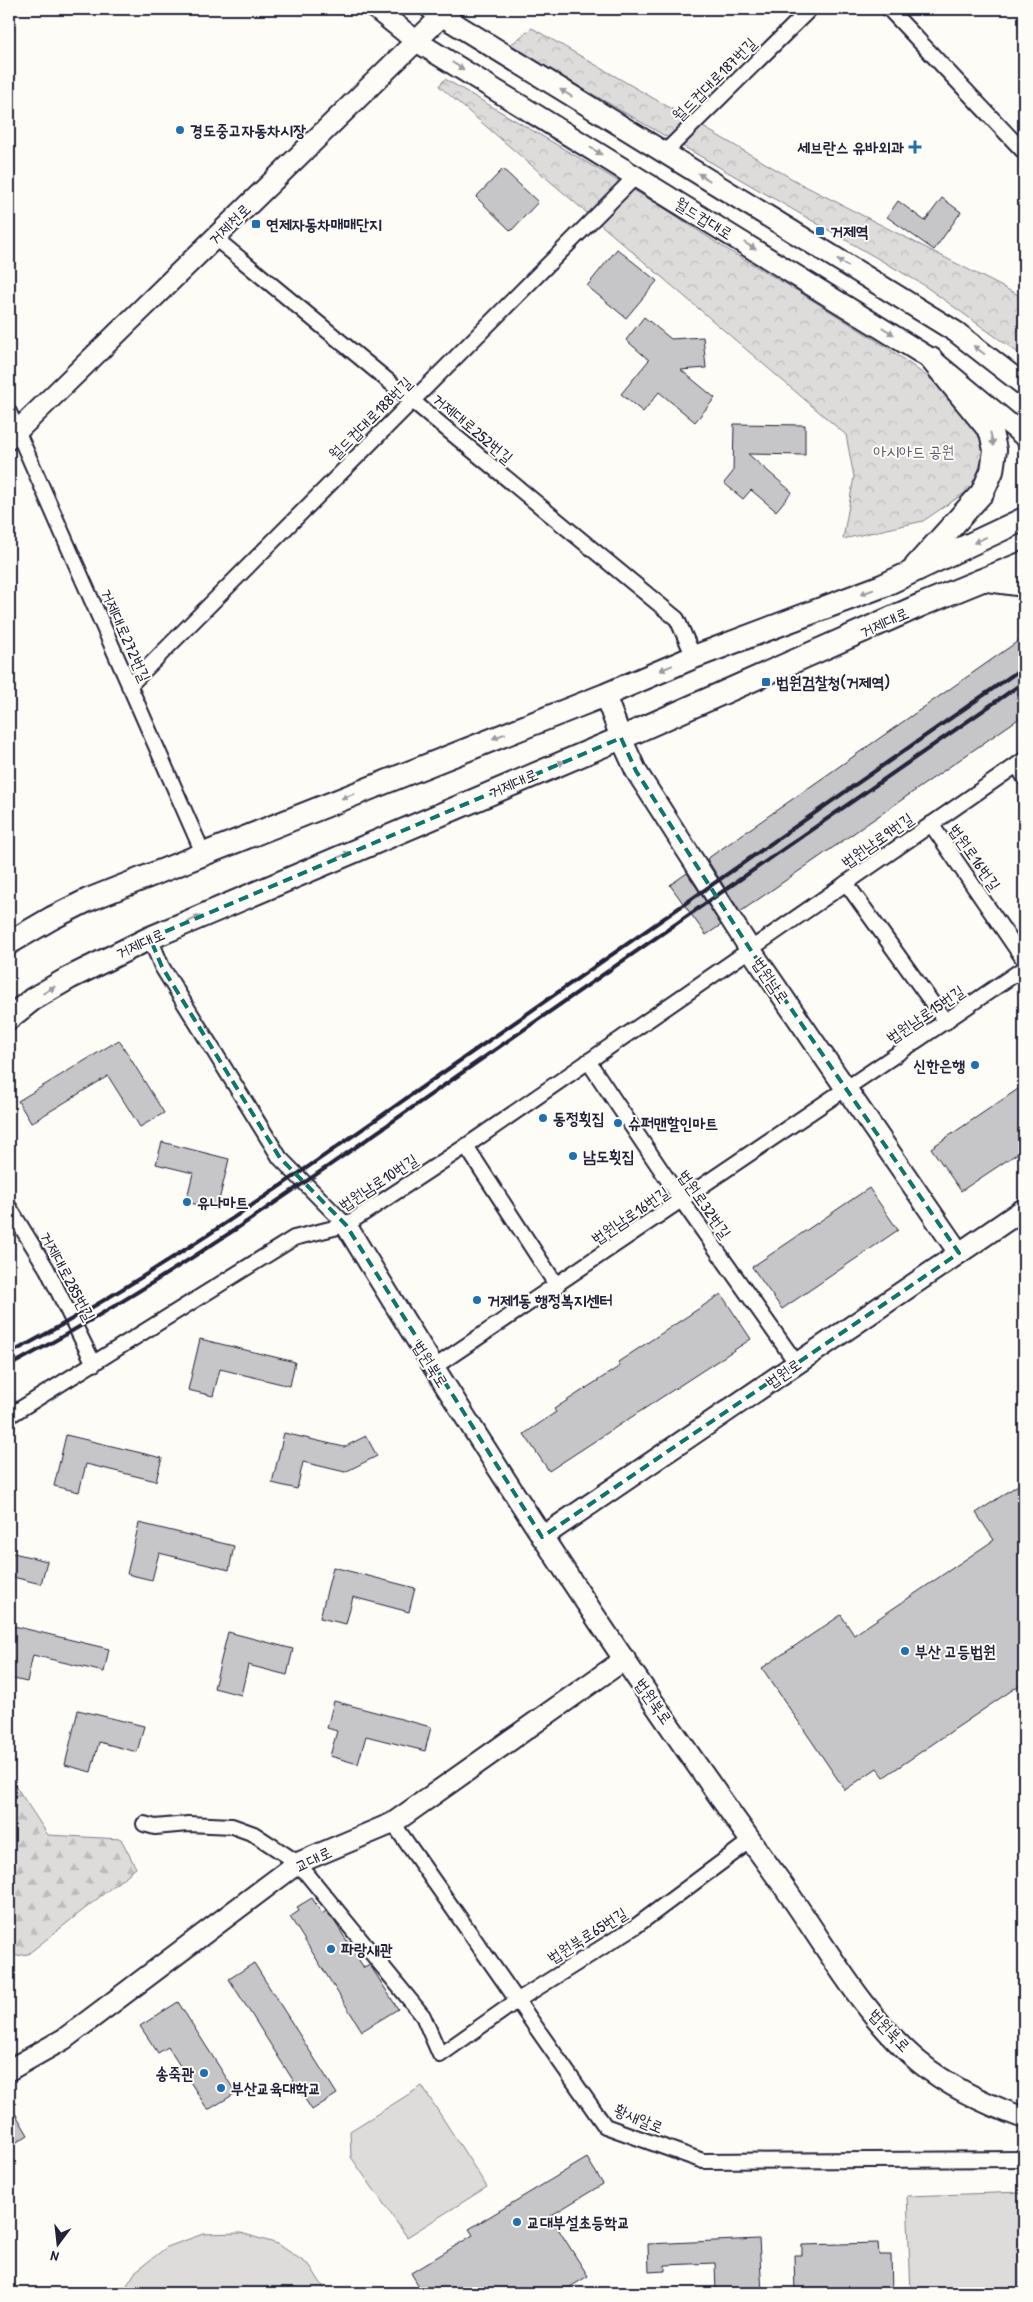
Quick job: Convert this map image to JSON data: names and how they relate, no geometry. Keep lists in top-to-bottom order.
{
  "streets": {
    "main road": [
      "월드컵대로",
      "거제천로",
      "거제대로",
      "법원남로",
      "법원북로",
      "법원로",
      "교대로"
    ],
    "street": [
      "월드컵대로187번길",
      "월드컵대로188번길",
      "거제대로252번길",
      "거제대로272번길",
      "법원남로9번길",
      "법원로16번길",
      "법원남로15번길",
      "법원남로10번길",
      "법원로32번길",
      "법원남로16번길",
      "거제대로285번길",
      "법원북로65번길",
      "황새알로"
    ]
  },
  "crossings": [
    ["월드컵대로", "거제천로"],
    ["월드컵대로", "월드컵대로188번길"],
    ["거제천로", "거제대로252번길"],
    ["거제천로", "거제대로272번길"],
    ["월드컵대로188번길", "거제대로252번길"],
    ["월드컵대로188번길", "거제대로272번길"],
    ["거제대로252번길", "거제대로"],
    ["거제대로", "거제대로272번길"],
    ["거제대로", "법원남로"],
    ["법원남로9번길", "법원로16번길"],
    ["법원남로9번길", "법원남로"],
    ["법원남로9번길", "법원남로10번길"],
    ["법원남로", "법원남로15번길"],
    ["법원남로", "법원남로10번길"],
    ["법원남로", "법원남로16번길"],
    ["법원남로", "법원로"],
    ["법원남로15번길", "법원남로16번길"],
    ["법원남로10번길", "법원로32번길"],
    ["법원남로10번길", "거제대로285번길"],
    ["법원남로10번길", "법원북로"],
    ["법원로32번길", "법원남로16번길"],
    ["법원로32번길", "법원로"],
    ["법원남로16번길", "법원북로"],
    ["법원북로", "법원로"],
    ["법원북로", "교대로"],
    ["법원북로", "법원북로65번길"],
    ["교대로", "법원북로65번길"],
    ["교대로", "황새알로"],
    ["법원북로65번길", "황새알로"]
  ],
  "parks": ["아시아드 공원"],
  "places": {
    "other": [
      "경도중고자동차시장",
      "신한은행",
      "동정횟집",
      "슈퍼맨할인마트",
      "남도횟집",
      "유나마트",
      "거제1동 행정복지센터",
      "부산 고등법원",
      "파랑새관",
      "송죽관",
      "부산교육대학교",
      "교대부설초등학교"
    ],
    "health": ["세브란스 유바외과"],
    "transit": ["연제자동차매매단지", "거제역", "법원검찰청(거제역)"]
  },
  "north": "bottom"
}
